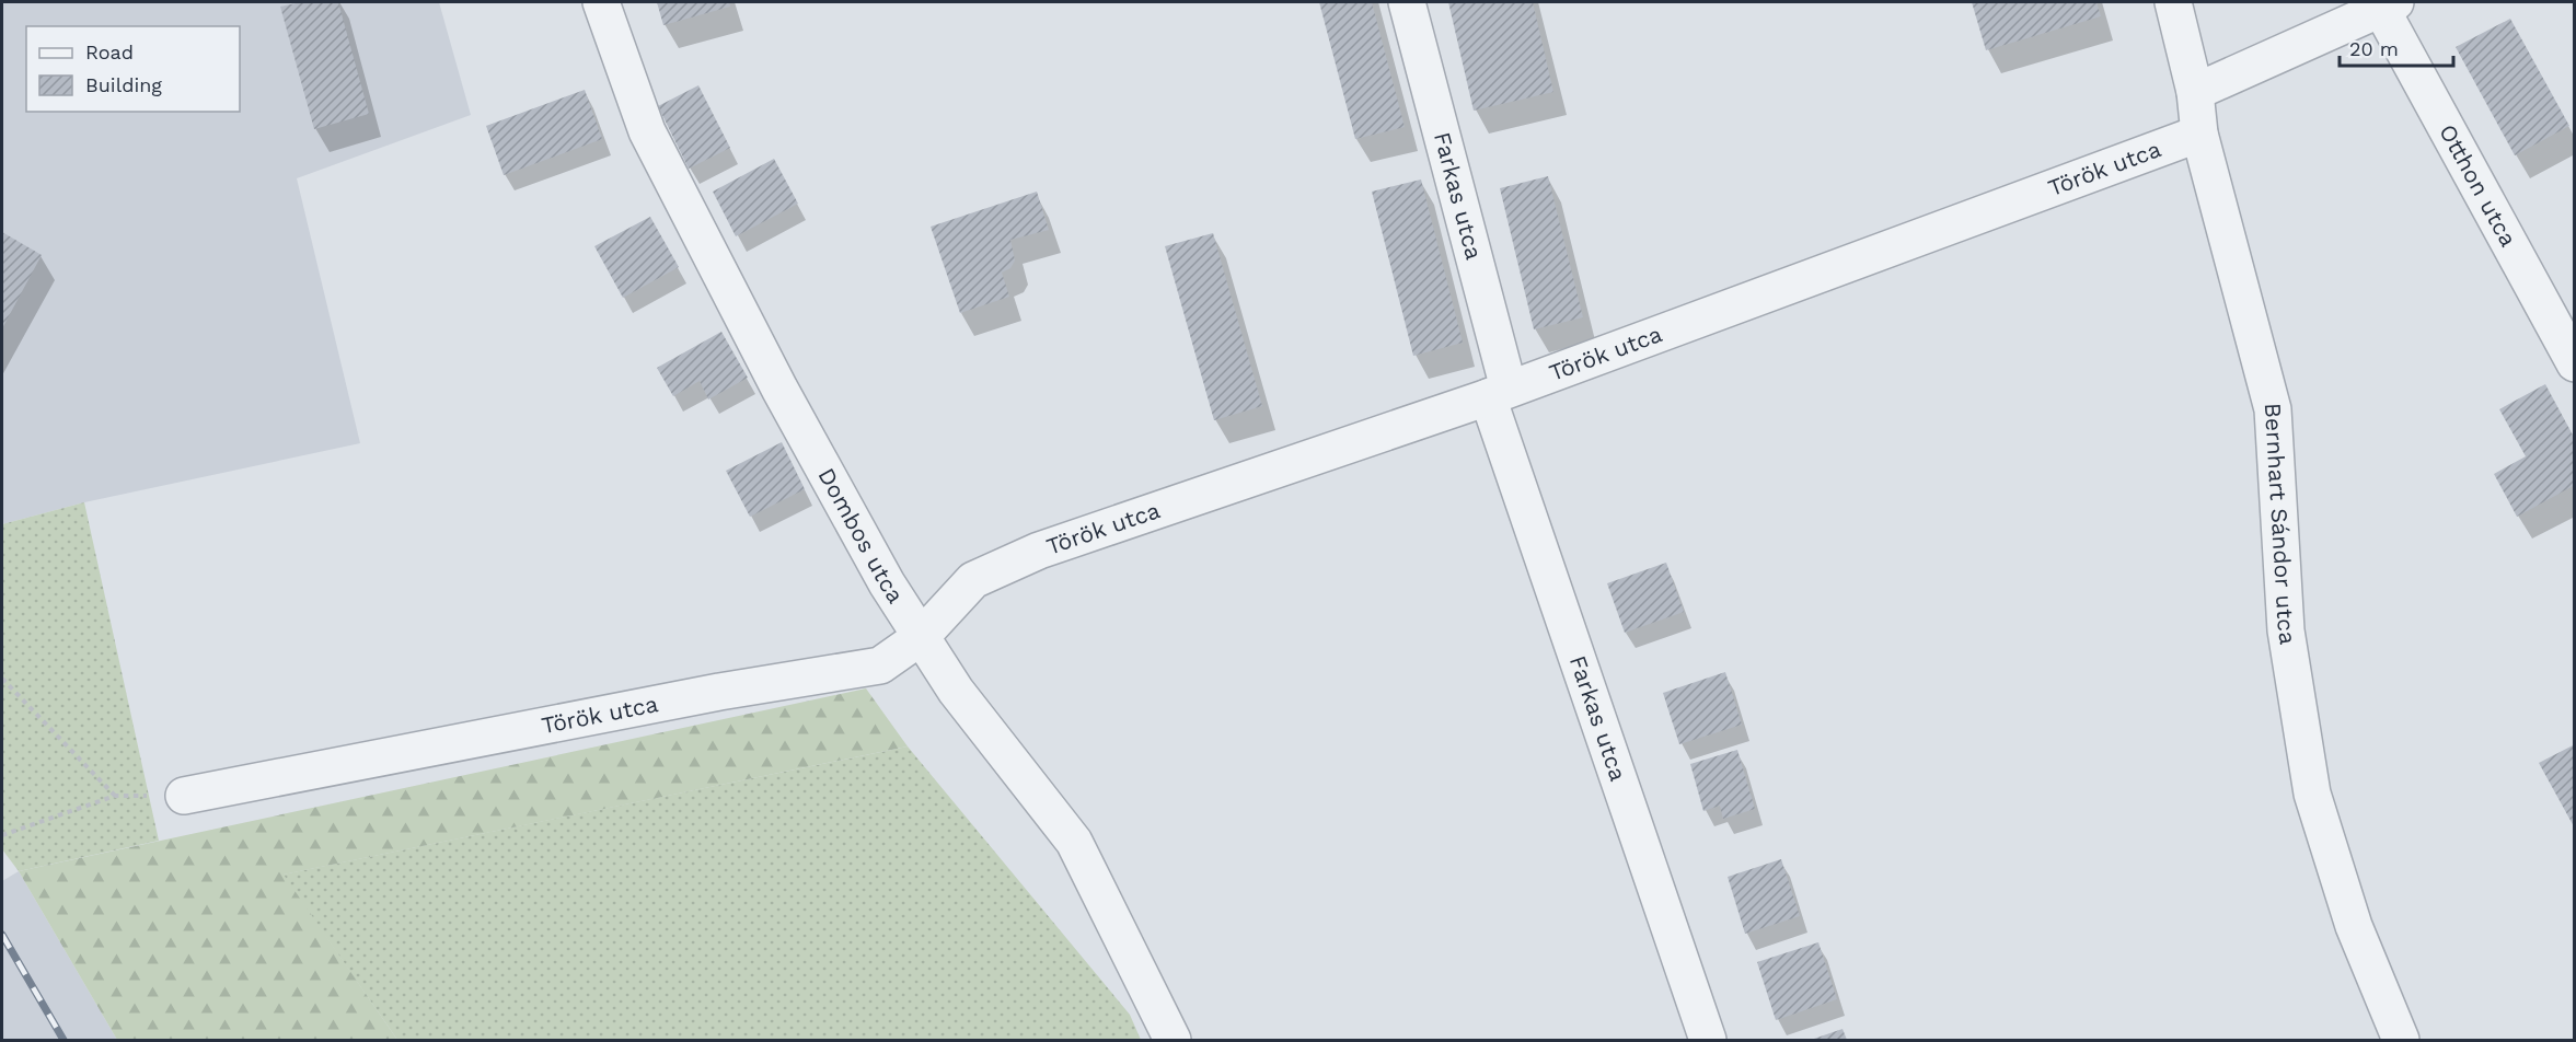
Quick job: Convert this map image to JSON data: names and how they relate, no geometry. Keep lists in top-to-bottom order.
{
  "streets": {
    "street": [
      "Török utca",
      "Otthon utca",
      "Farkas utca",
      "Bernhart Sándor utca",
      "Dombos utca"
    ]
  },
  "crossings": [
    ["Török utca", "Farkas utca"],
    ["Török utca", "Bernhart Sándor utca"],
    ["Török utca", "Dombos utca"]
  ],
  "legend": ["Road", "Building"],
  "scale_bar": "20 m"
}
